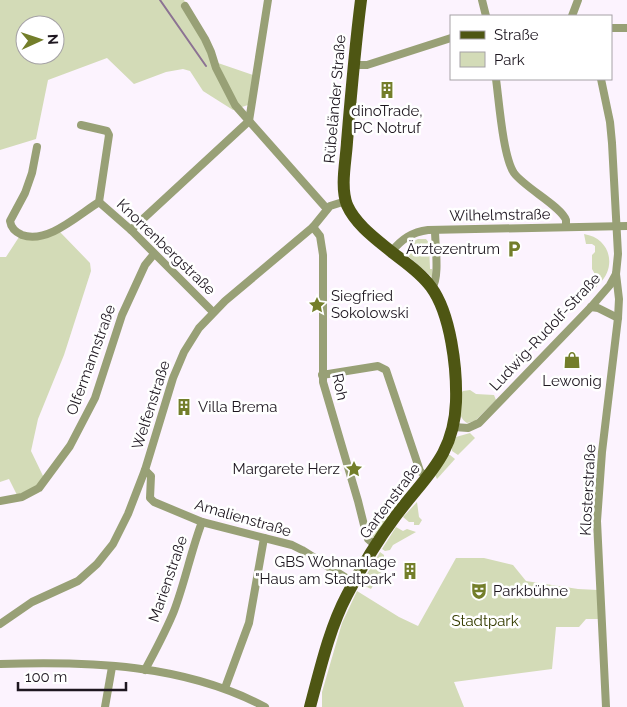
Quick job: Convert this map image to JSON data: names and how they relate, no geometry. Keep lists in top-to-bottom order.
{
  "streets": {
    "main road": ["Rübeländer Straße", "Gartenstraße"],
    "street": [
      "Wilhelmstraße",
      "Knorrenbergstraße",
      "Ludwig-Rudolf-Straße",
      "Olfermannstraße",
      "Roh",
      "Welfenstraße",
      "Klosterstraße",
      "Amalienstraße",
      "Marienstraße"
    ]
  },
  "crossings": [
    ["Rübeländer Straße", "Welfenstraße"],
    ["Wilhelmstraße", "Ludwig-Rudolf-Straße"],
    ["Knorrenbergstraße", "Olfermannstraße"],
    ["Knorrenbergstraße", "Welfenstraße"],
    ["Ludwig-Rudolf-Straße", "Klosterstraße"],
    ["Ludwig-Rudolf-Straße", "Gartenstraße"],
    ["Roh", "Welfenstraße"],
    ["Roh", "Gartenstraße"],
    ["Welfenstraße", "Amalienstraße"],
    ["Gartenstraße", "Amalienstraße"],
    ["Amalienstraße", "Marienstraße"]
  ],
  "parks": ["Stadtpark"],
  "places": {
    "building": ["dinoTrade, PC Notruf", "Villa Brema", "GBS Wohnanlage \"Haus am Stadtpark\""],
    "parking": ["Ärztezentrum"],
    "place": ["Siegfried Sokolowski", "Margarete Herz"],
    "shop": ["Lewonig"],
    "theatre": ["Parkbühne"]
  },
  "legend": ["Straße", "Park"],
  "scale_bar": "100 m",
  "north": "right"
}
